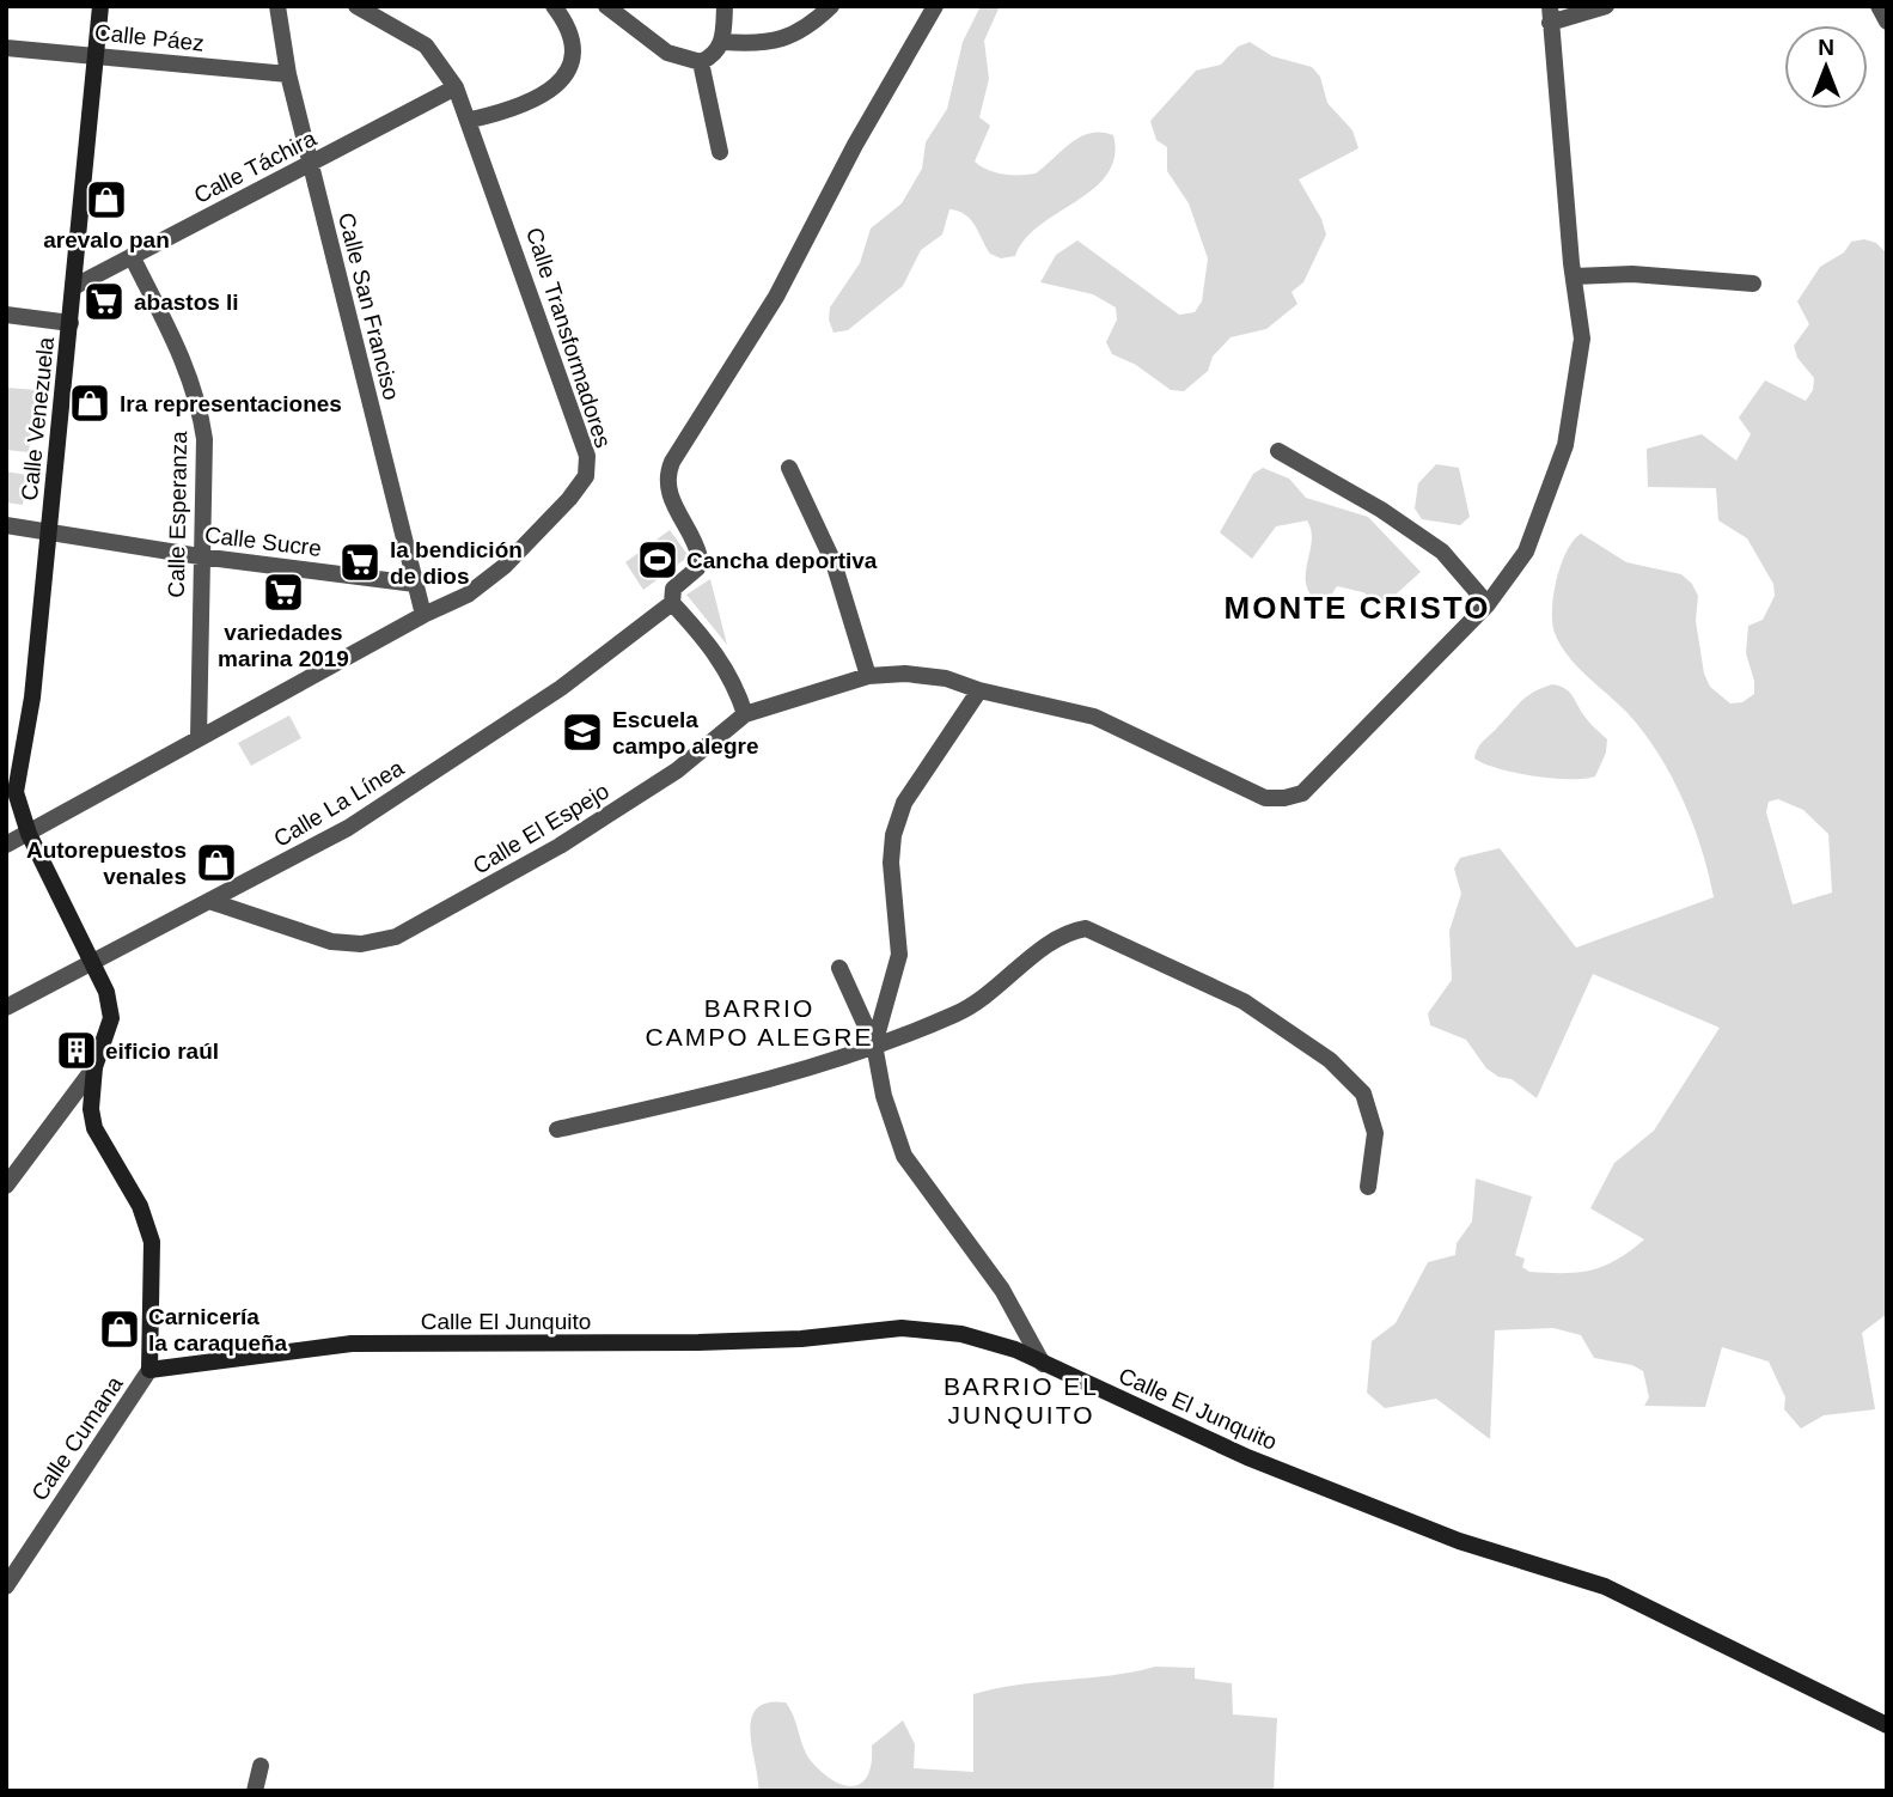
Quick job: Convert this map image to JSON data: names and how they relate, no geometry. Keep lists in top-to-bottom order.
{
  "streets": {
    "street": [
      "Calle Páez",
      "Calle Táchira",
      "Calle San Franciso",
      "Calle Transformadores",
      "Calle Venezuela",
      "Calle Esperanza",
      "Calle Sucre",
      "Calle La Línea",
      "Calle El Espejo",
      "Calle El Junquito",
      "Calle Cumana"
    ]
  },
  "crossings": [
    ["Calle Páez", "Calle San Franciso"],
    ["Calle Páez", "Calle Venezuela"],
    ["Calle Táchira", "Calle San Franciso"],
    ["Calle Táchira", "Calle Transformadores"],
    ["Calle Táchira", "Calle Venezuela"],
    ["Calle Táchira", "Calle Esperanza"],
    ["Calle San Franciso", "Calle Transformadores"],
    ["Calle San Franciso", "Calle Sucre"],
    ["Calle Transformadores", "Calle Venezuela"],
    ["Calle Transformadores", "Calle Esperanza"],
    ["Calle Venezuela", "Calle Sucre"],
    ["Calle Venezuela", "Calle La Línea"],
    ["Calle Venezuela", "Calle Cumana"],
    ["Calle Esperanza", "Calle Sucre"],
    ["Calle La Línea", "Calle El Espejo"],
    ["Calle La Línea", "Calle Cumana"],
    ["Calle El Junquito", "Calle Cumana"]
  ],
  "districts": ["MONTE CRISTO", "BARRIO CAMPO ALEGRE", "BARRIO EL JUNQUITO"],
  "places": {
    "shop": [
      "arevalo pan",
      "lra representaciones",
      "Autorepuestos venales",
      "Carnicería la caraqueña"
    ],
    "supermarket": ["abastos li", "la bendición de dios", "variedades marina 2019"],
    "sports": ["Cancha deportiva"],
    "school or university": ["Escuela campo alegre"],
    "building": ["eificio raúl"]
  },
  "north": "top"
}
